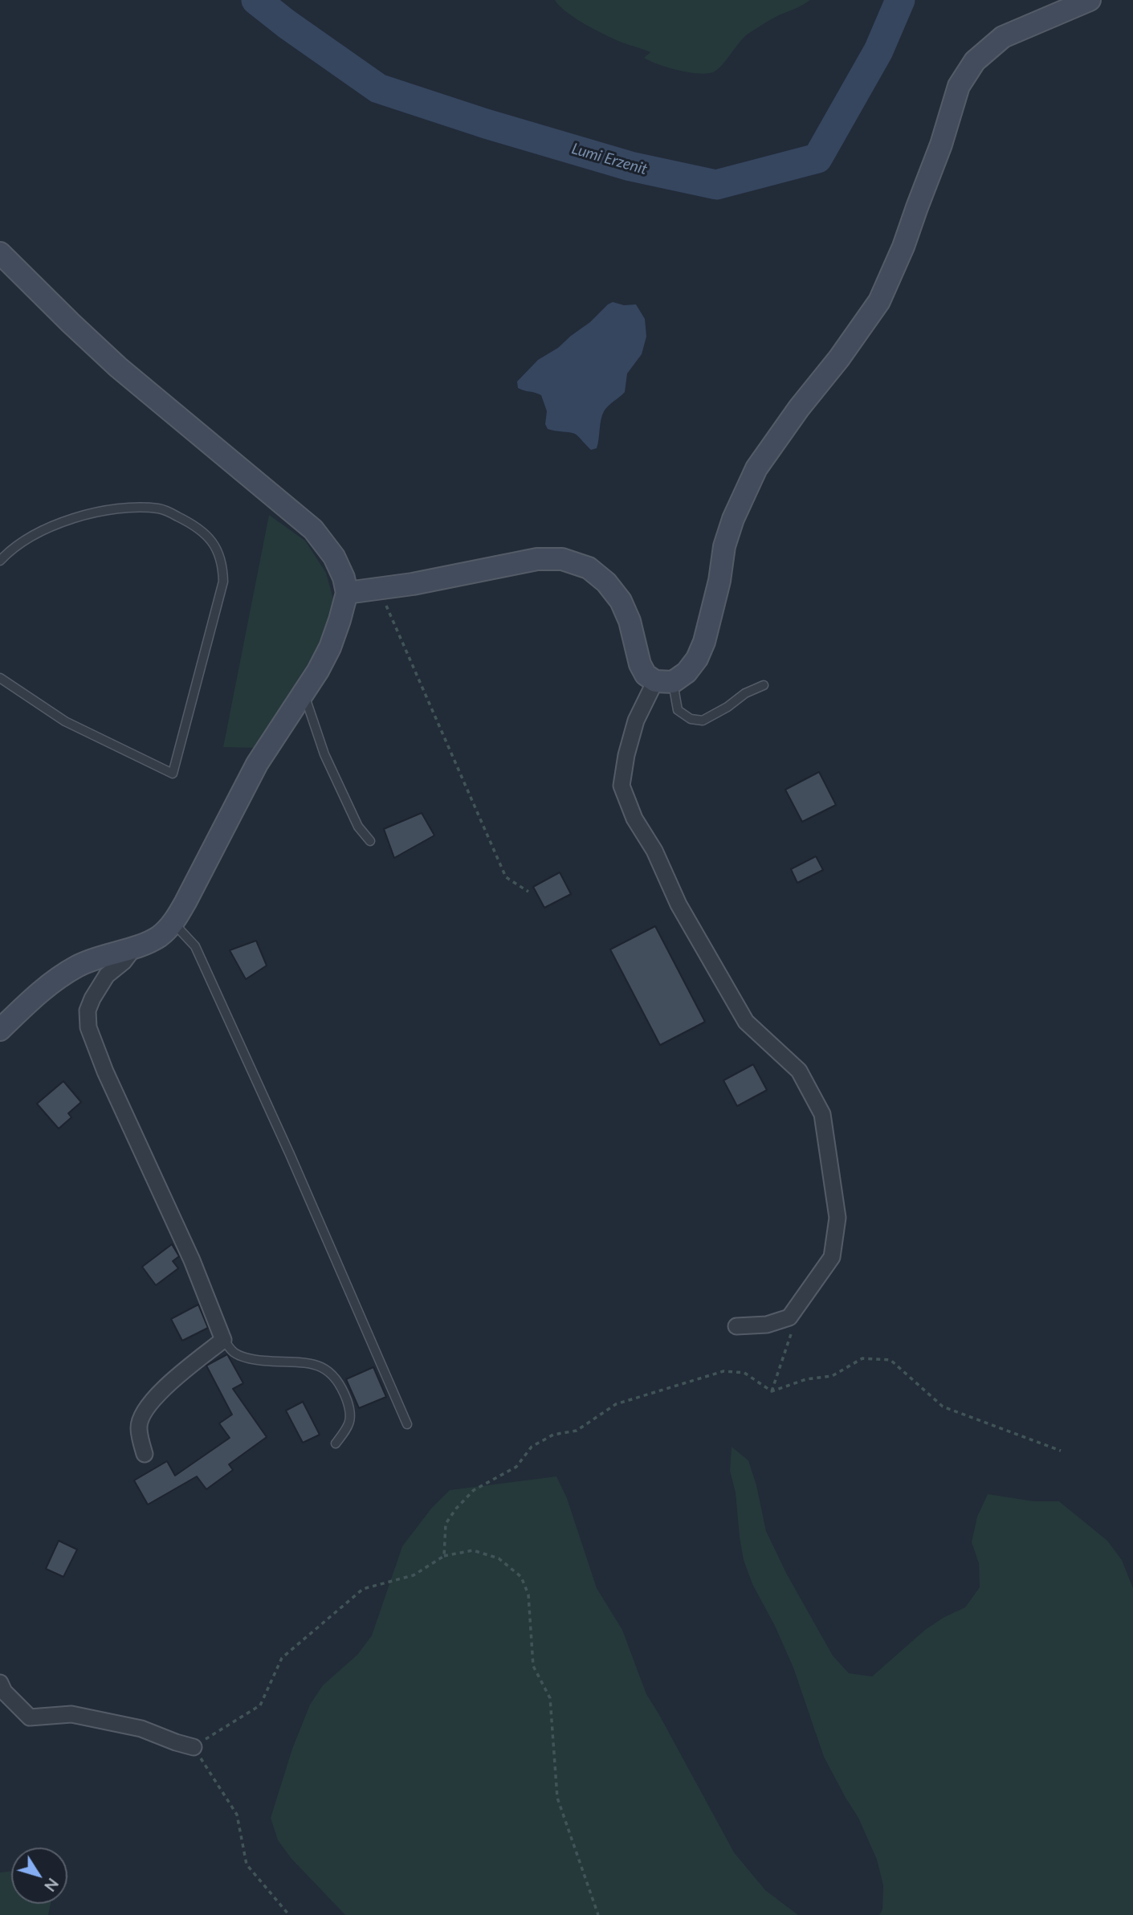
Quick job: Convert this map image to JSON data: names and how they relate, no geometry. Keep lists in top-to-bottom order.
{
  "water": ["Lumi Erzenit"],
  "north": "bottom right"
}
